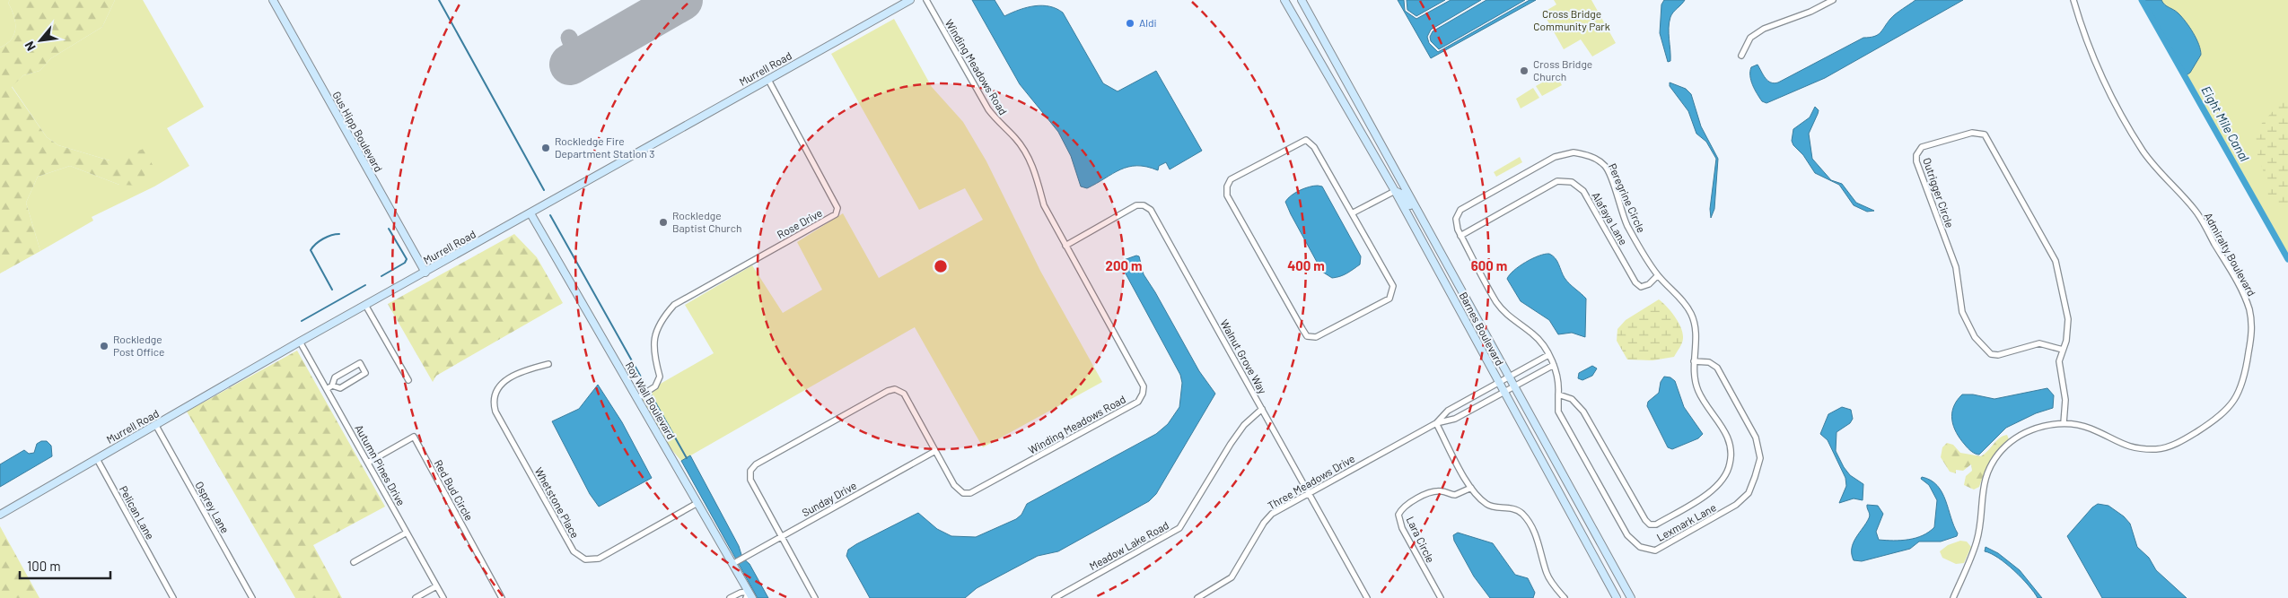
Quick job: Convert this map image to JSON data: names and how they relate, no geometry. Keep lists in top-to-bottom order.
{
  "streets": {
    "street": [
      "Winding Meadows Road",
      "Murrell Road",
      "Gus Hipp Boulevard",
      "Outrigger Circle",
      "Peregrine Circle",
      "Alafaya Lane",
      "Rose Drive",
      "Admiralty Boulevard",
      "Barnes Boulevard",
      "Walnut Grove Way",
      "Roy Wall Boulevard",
      "Autumn Pines Drive",
      "Three Meadows Drive",
      "Red Bud Circle",
      "Sunday Drive",
      "Whetstone Place",
      "Osprey Lane",
      "Pelican Lane",
      "Lexmark Lane",
      "Lara Circle",
      "Meadow Lake Road"
    ]
  },
  "crossings": [
    ["Winding Meadows Road", "Walnut Grove Way"],
    ["Winding Meadows Road", "Sunday Drive"],
    ["Murrell Road", "Gus Hipp Boulevard"],
    ["Murrell Road", "Rose Drive"],
    ["Murrell Road", "Roy Wall Boulevard"],
    ["Murrell Road", "Autumn Pines Drive"],
    ["Murrell Road", "Osprey Lane"],
    ["Murrell Road", "Pelican Lane"],
    ["Outrigger Circle", "Admiralty Boulevard"],
    ["Peregrine Circle", "Alafaya Lane"],
    ["Peregrine Circle", "Lexmark Lane"],
    ["Rose Drive", "Roy Wall Boulevard"],
    ["Barnes Boulevard", "Three Meadows Drive"],
    ["Walnut Grove Way", "Three Meadows Drive"],
    ["Walnut Grove Way", "Meadow Lake Road"],
    ["Roy Wall Boulevard", "Sunday Drive"],
    ["Roy Wall Boulevard", "Whetstone Place"],
    ["Autumn Pines Drive", "Red Bud Circle"]
  ],
  "water": ["Eight Mile Canal"],
  "parks": ["Cross Bridge Community Park"],
  "places": [
    "Aldi",
    "Cross Bridge Church",
    "Rockledge Fire Department Station 3",
    "Rockledge Baptist Church",
    "Rockledge Post Office"
  ],
  "scale_bar": "100 m",
  "north": "bottom left",
  "rings": ["200 m", "400 m", "600 m"]
}
